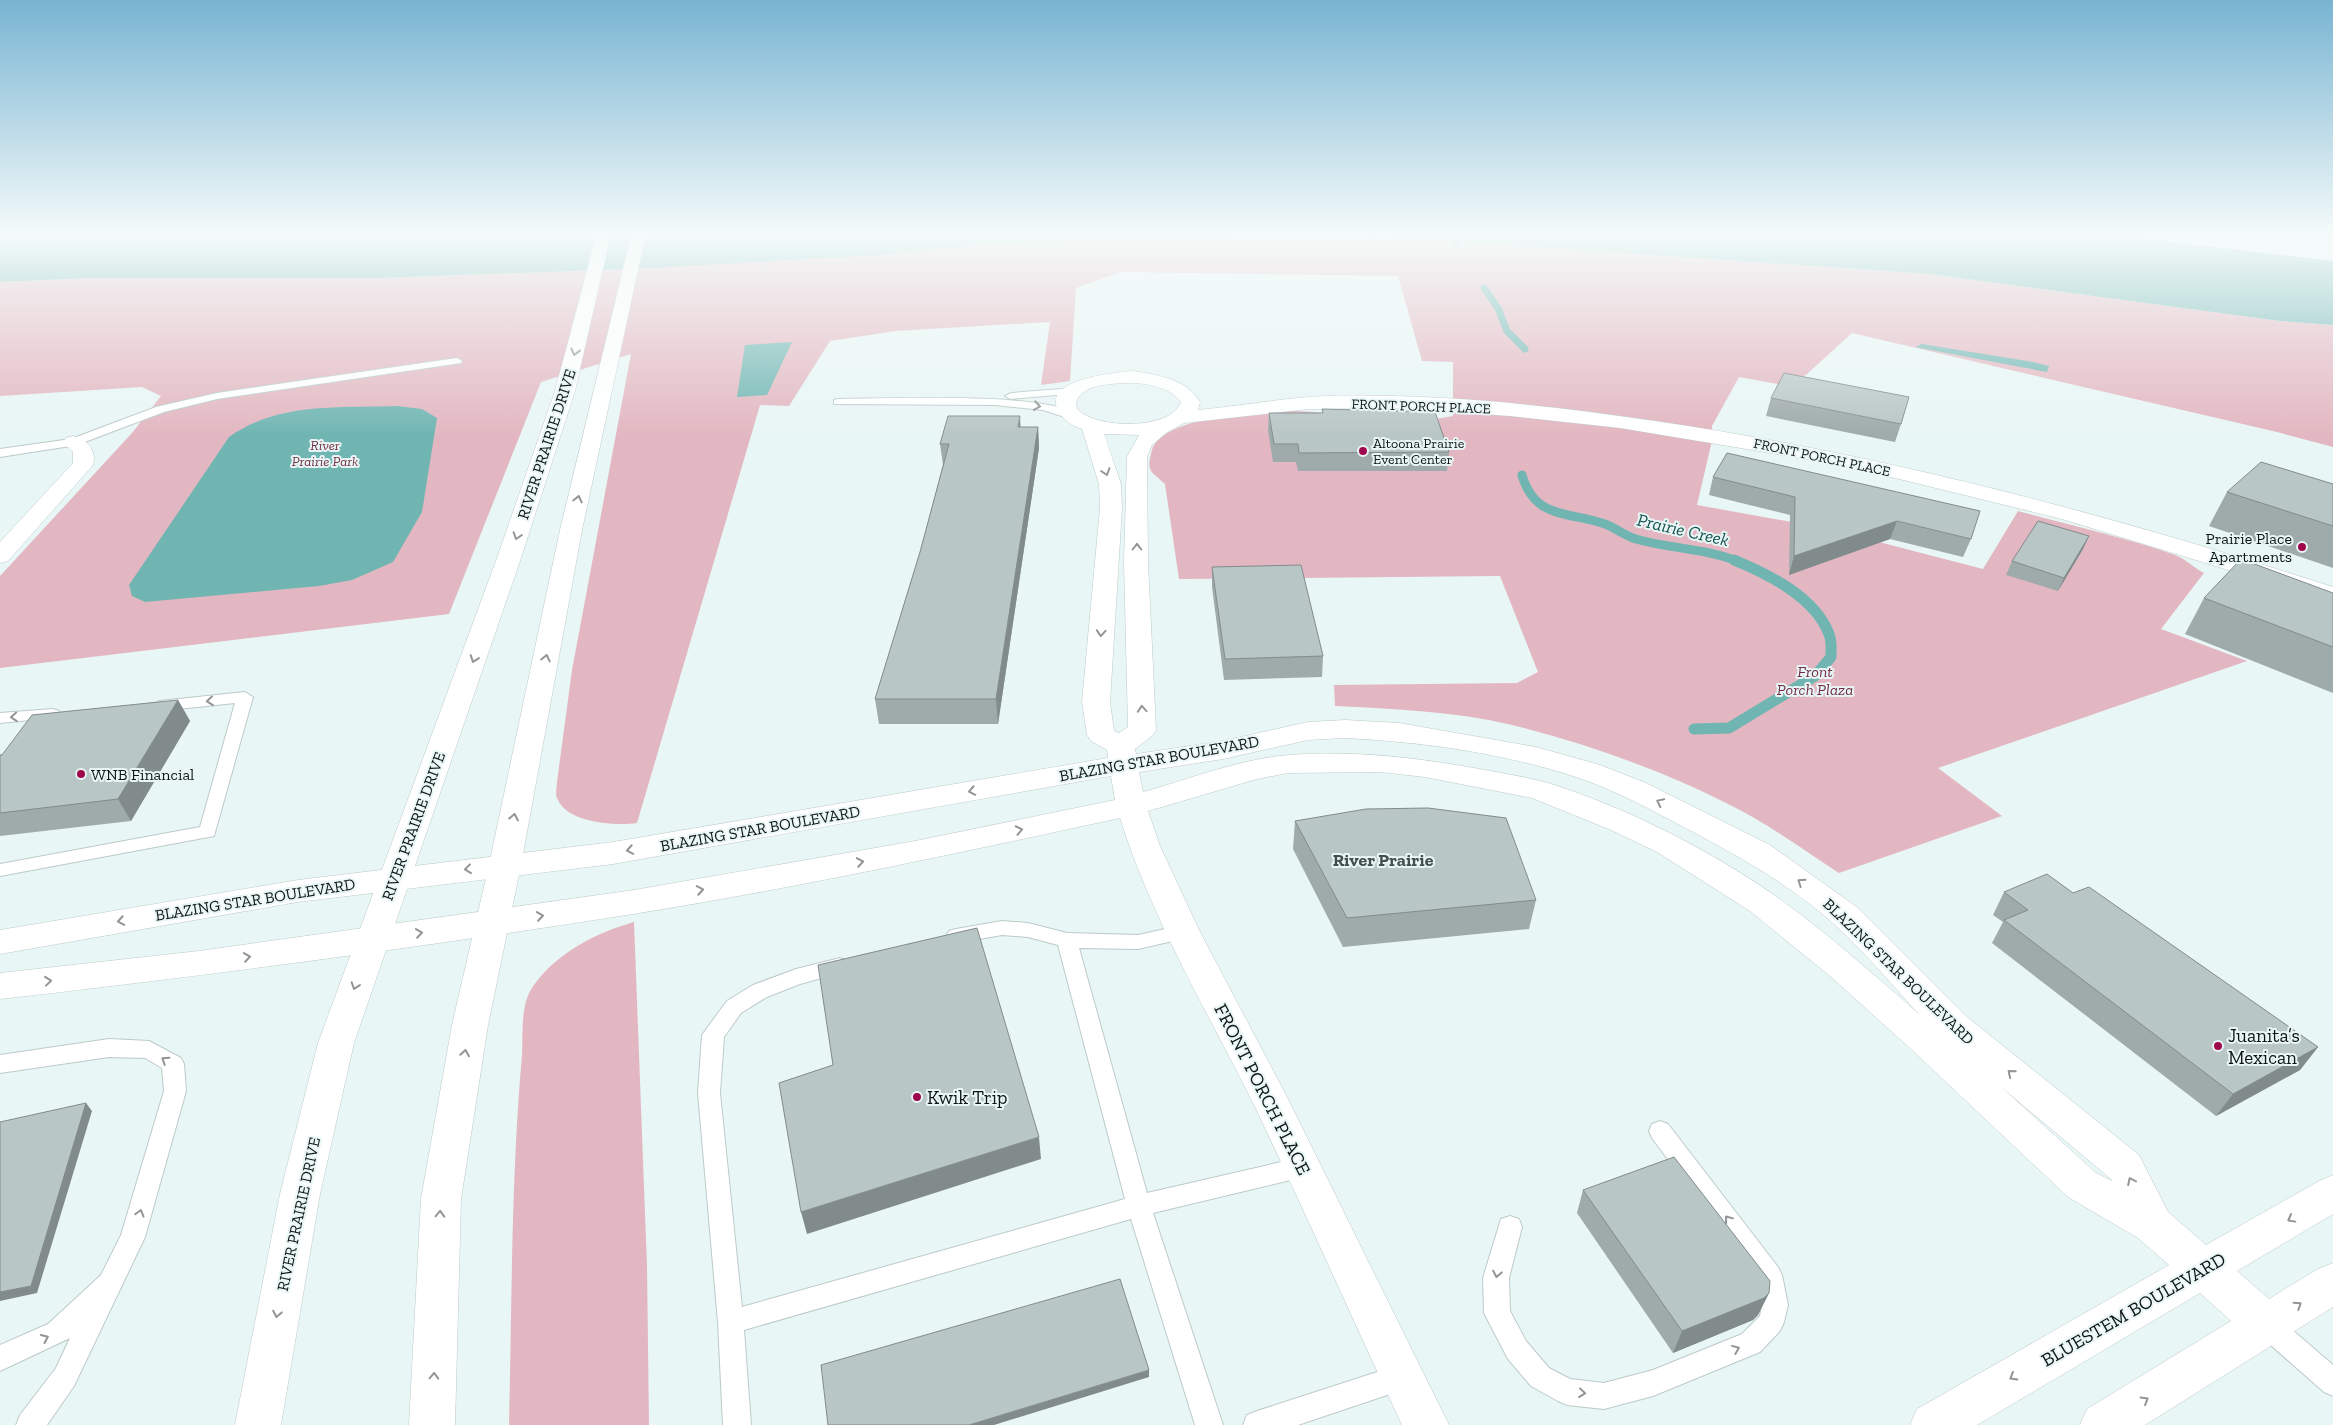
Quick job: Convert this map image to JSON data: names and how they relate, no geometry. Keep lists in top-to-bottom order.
{
  "streets": {
    "street": [
      "FRONT PORCH PLACE",
      "RIVER PRAIRIE DRIVE",
      "BLAZING STAR BOULEVARD",
      "BLUESTEM BOULEVARD"
    ]
  },
  "crossings": [
    ["FRONT PORCH PLACE", "BLAZING STAR BOULEVARD"],
    ["RIVER PRAIRIE DRIVE", "BLAZING STAR BOULEVARD"],
    ["BLAZING STAR BOULEVARD", "BLUESTEM BOULEVARD"]
  ],
  "districts": ["River Prairie"],
  "water": ["Prairie Creek"],
  "parks": ["River Prairie Park", "Front Porch Plaza"],
  "places": [
    "Altoona Prairie Event Center",
    "Prairie Place Apartments",
    "WNB Financial",
    "Juanita’s Mexican",
    "Kwik Trip"
  ]
}
